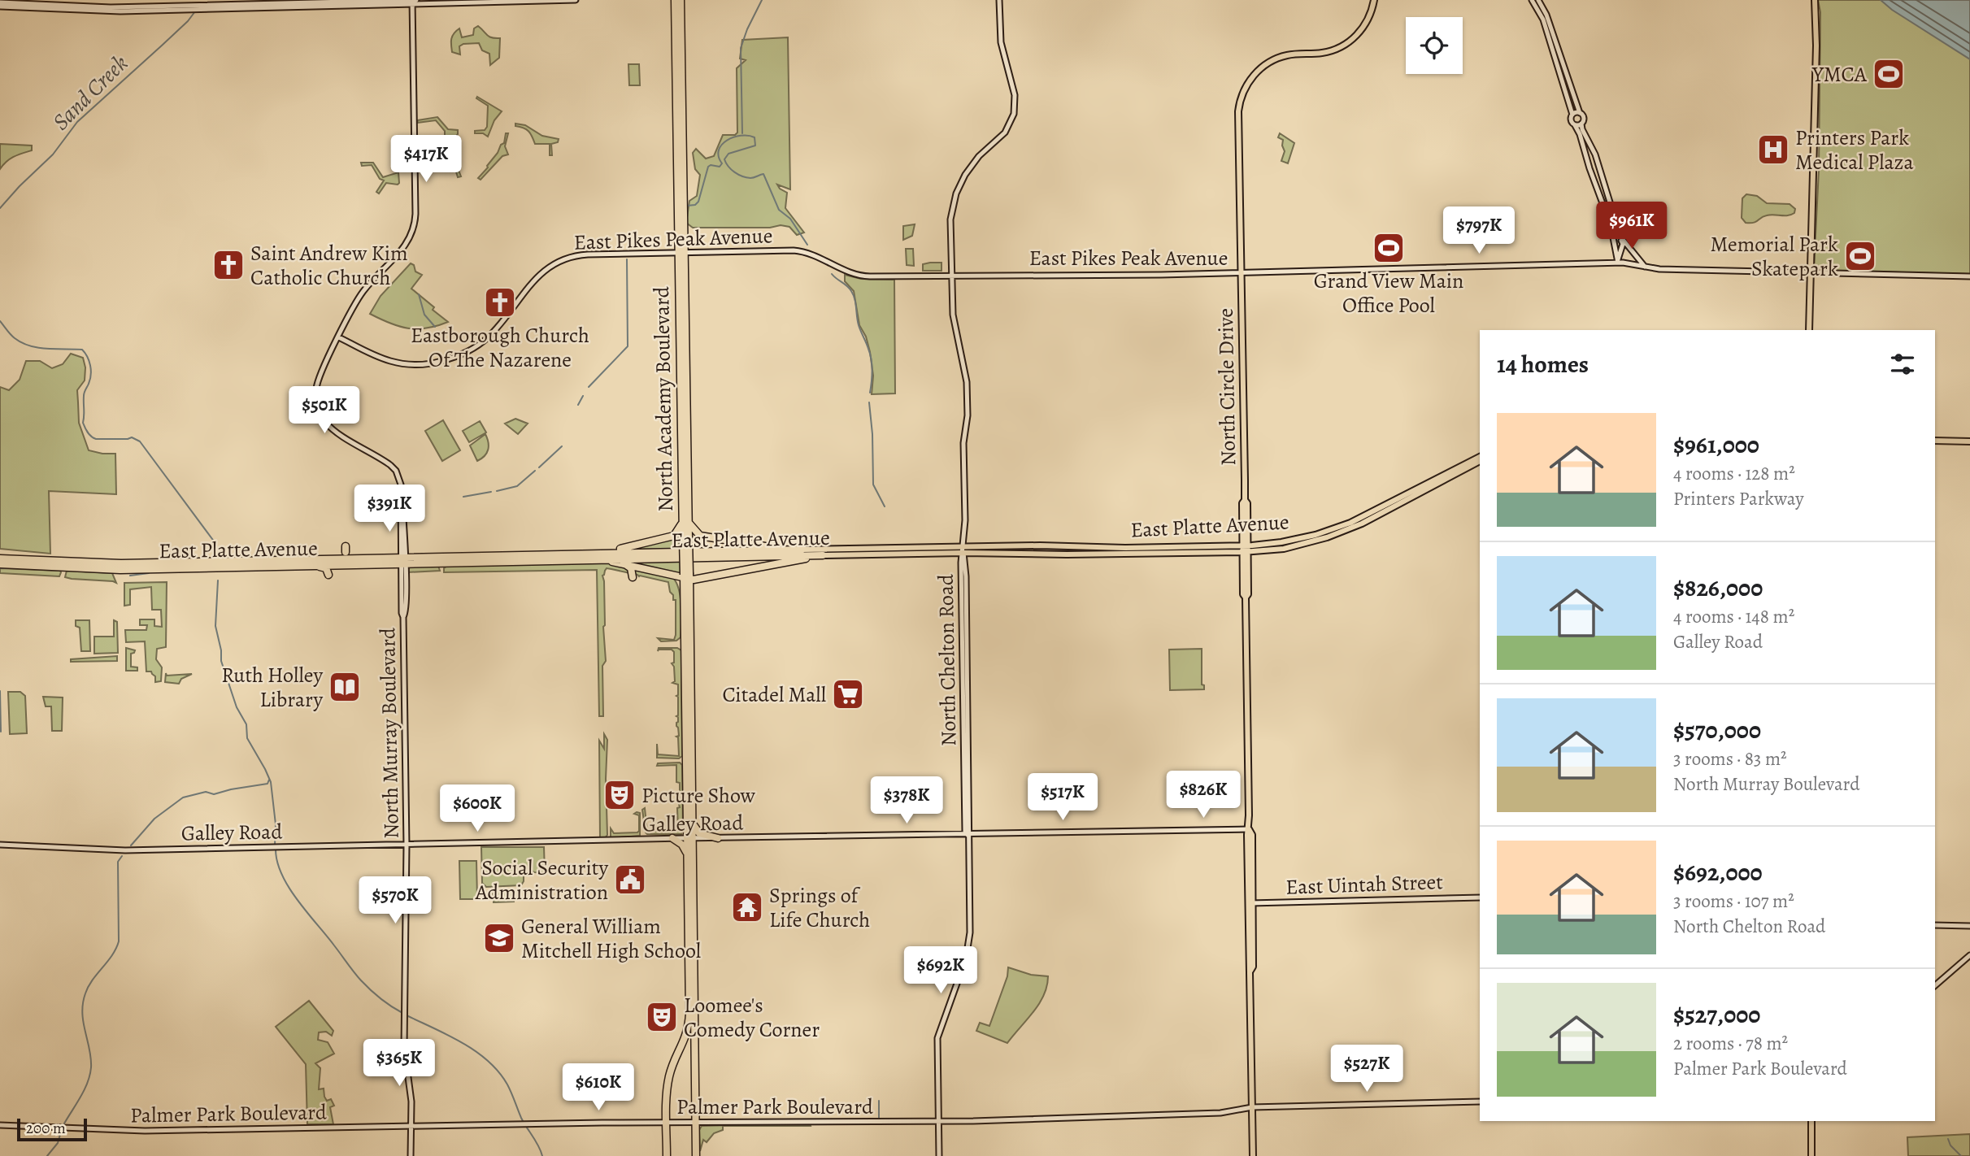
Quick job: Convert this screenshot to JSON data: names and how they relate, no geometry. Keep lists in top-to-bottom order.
{
  "streets": {
    "highway": ["North Academy Boulevard", "East Platte Avenue"],
    "main road": [
      "East Pikes Peak Avenue",
      "North Circle Drive",
      "North Chelton Road",
      "North Murray Boulevard",
      "Galley Road",
      "East Uintah Street",
      "Palmer Park Boulevard"
    ]
  },
  "crossings": [
    ["East Pikes Peak Avenue", "North Circle Drive"],
    ["East Pikes Peak Avenue", "North Academy Boulevard"],
    ["East Pikes Peak Avenue", "North Chelton Road"],
    ["East Pikes Peak Avenue", "North Murray Boulevard"],
    ["North Circle Drive", "East Platte Avenue"],
    ["North Circle Drive", "Galley Road"],
    ["North Circle Drive", "East Uintah Street"],
    ["North Circle Drive", "Palmer Park Boulevard"],
    ["North Academy Boulevard", "Galley Road"],
    ["North Academy Boulevard", "Palmer Park Boulevard"],
    ["East Platte Avenue", "North Chelton Road"],
    ["East Platte Avenue", "North Murray Boulevard"],
    ["North Chelton Road", "Galley Road"],
    ["North Chelton Road", "Palmer Park Boulevard"],
    ["North Murray Boulevard", "Galley Road"],
    ["North Murray Boulevard", "Palmer Park Boulevard"]
  ],
  "water": ["Sand Creek"],
  "places": {
    "sports": ["YMCA", "Grand View Main Office Pool", "Memorial Park Skatepark"],
    "hospital": ["Printers Park Medical Plaza"],
    "church": ["Saint Andrew Kim Catholic Church", "Eastborough Church Of The Nazarene"],
    "library": ["Ruth Holley Library"],
    "supermarket": ["Citadel Mall"],
    "theatre": ["Picture Show", "Loomee's Comedy Corner"],
    "public building": ["Social Security Administration"],
    "temple": ["Springs of Life Church"],
    "school or university": ["General William Mitchell High School"]
  },
  "scale_bar": "200 m",
  "page": {
    "price": [
      "$417K",
      "$961K",
      "$797K",
      "$501K",
      "$391K",
      "$826K",
      "$517K",
      "$378K",
      "$600K",
      "$570K",
      "$692K",
      "$365K",
      "$527K",
      "$610K"
    ],
    "heading": "14 homes",
    "list": [
      {
        "name": "$961,000",
        "note": "4 rooms · 128 m² · Printers Parkway"
      },
      {
        "name": "$826,000",
        "note": "4 rooms · 148 m² · Galley Road"
      },
      {
        "name": "$570,000",
        "note": "3 rooms · 83 m² · North Murray Boulevard"
      },
      {
        "name": "$692,000",
        "note": "3 rooms · 107 m² · North Chelton Road"
      },
      {
        "name": "$527,000",
        "note": "2 rooms · 78 m² · Palmer Park Boulevard"
      }
    ],
    "scale": "200 m"
  }
}
